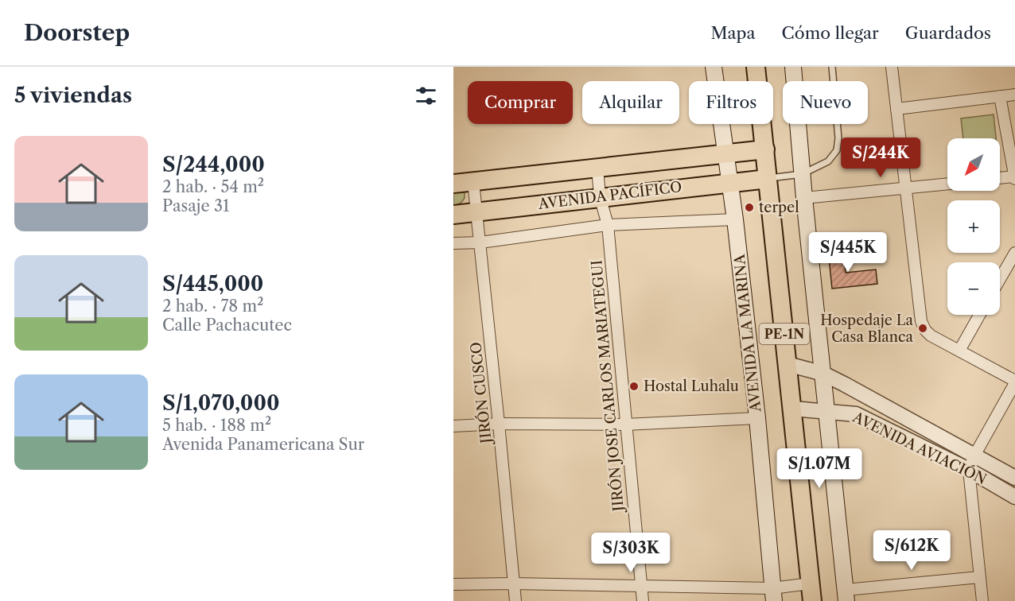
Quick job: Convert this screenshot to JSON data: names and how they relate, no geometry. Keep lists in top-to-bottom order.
{
  "streets": {
    "main road": ["AVENIDA PACÍFICO", "AVENIDA LA MARINA", "PE-1N"],
    "street": ["JIRÓN JOSE CARLOS MARIATEGUI", "JIRÓN CUSCO", "AVENIDA AVIACIÓN"]
  },
  "crossings": [
    ["AVENIDA PACÍFICO", "AVENIDA LA MARINA"],
    ["AVENIDA PACÍFICO", "PE-1N"],
    ["AVENIDA PACÍFICO", "JIRÓN JOSE CARLOS MARIATEGUI"],
    ["AVENIDA PACÍFICO", "JIRÓN CUSCO"],
    ["PE-1N", "AVENIDA AVIACIÓN"]
  ],
  "places": ["terpel", "Hospedaje La Casa Blanca", "Hostal Luhalu"],
  "north": "bottom left",
  "page": {
    "header": "Doorstep",
    "nav": ["Mapa", "Cómo llegar", "Guardados"],
    "heading": "5 viviendas",
    "chip": [
      "Comprar",
      "Alquilar",
      "Filtros",
      "Nuevo"
    ],
    "list": [
      {
        "name": "S/244,000",
        "note": "2 hab. · 54 m² · Pasaje 31"
      },
      {
        "name": "S/445,000",
        "note": "2 hab. · 78 m² · Calle Pachacutec"
      },
      {
        "name": "S/1,070,000",
        "note": "5 hab. · 188 m² · Avenida Panamericana Sur"
      }
    ],
    "price": [
      "S/244K",
      "S/445K",
      "S/1.07M",
      "S/612K",
      "S/303K"
    ],
    "map_buttons": ["+", "−"]
  }
}
